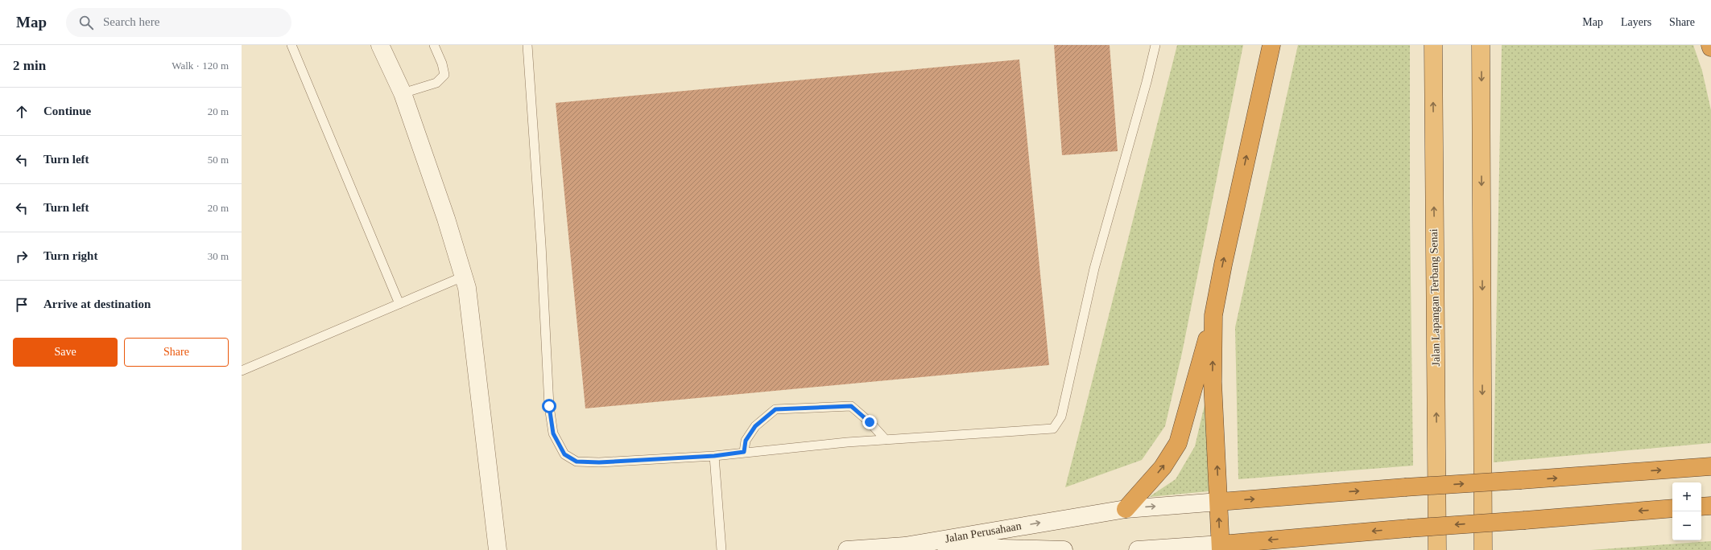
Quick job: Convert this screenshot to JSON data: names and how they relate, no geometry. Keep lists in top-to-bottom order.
{
  "streets": {
    "highway": ["Jalan Lapangan Terbang Senai"],
    "main road": ["Jalan Perusahaan"]
  },
  "page": {
    "header": "Map",
    "search": "Search here",
    "nav": ["Map", "Layers", "Share"],
    "heading": ["2 min", "Walk · 120 m"],
    "list": [
      ["Continue", "20 m"],
      ["Turn left", "50 m"],
      ["Turn left", "20 m"],
      ["Turn right", "30 m"],
      "Arrive at destination"
    ],
    "buttons": ["Save", "Share"],
    "map_buttons": ["+", "−"]
  }
}
